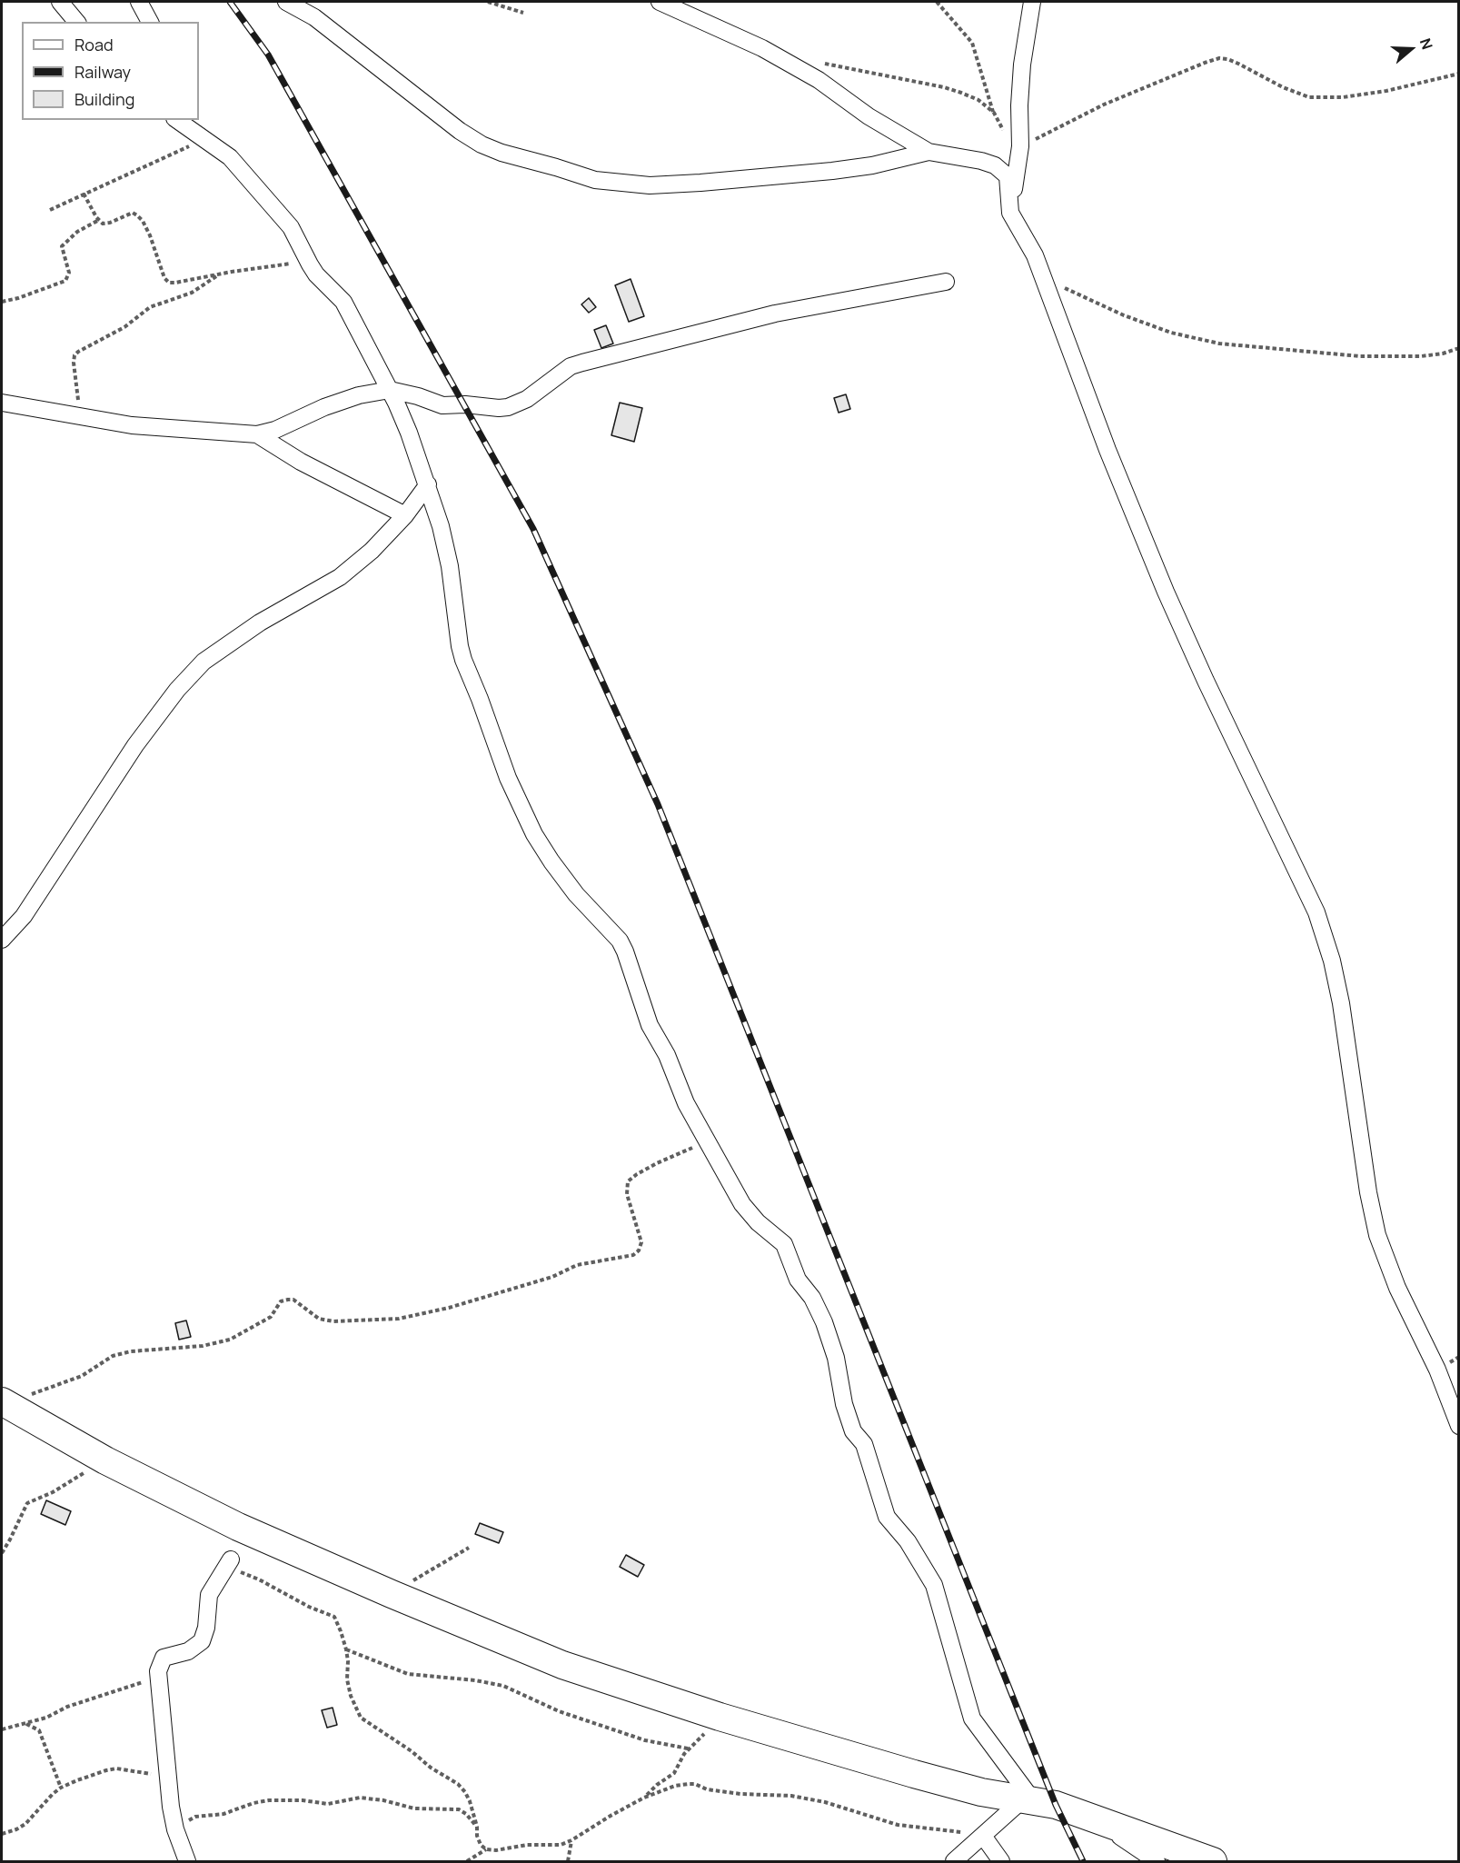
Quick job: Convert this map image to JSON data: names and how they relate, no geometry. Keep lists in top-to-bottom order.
{
  "legend": ["Road", "Railway", "Building"],
  "north": "right"
}
